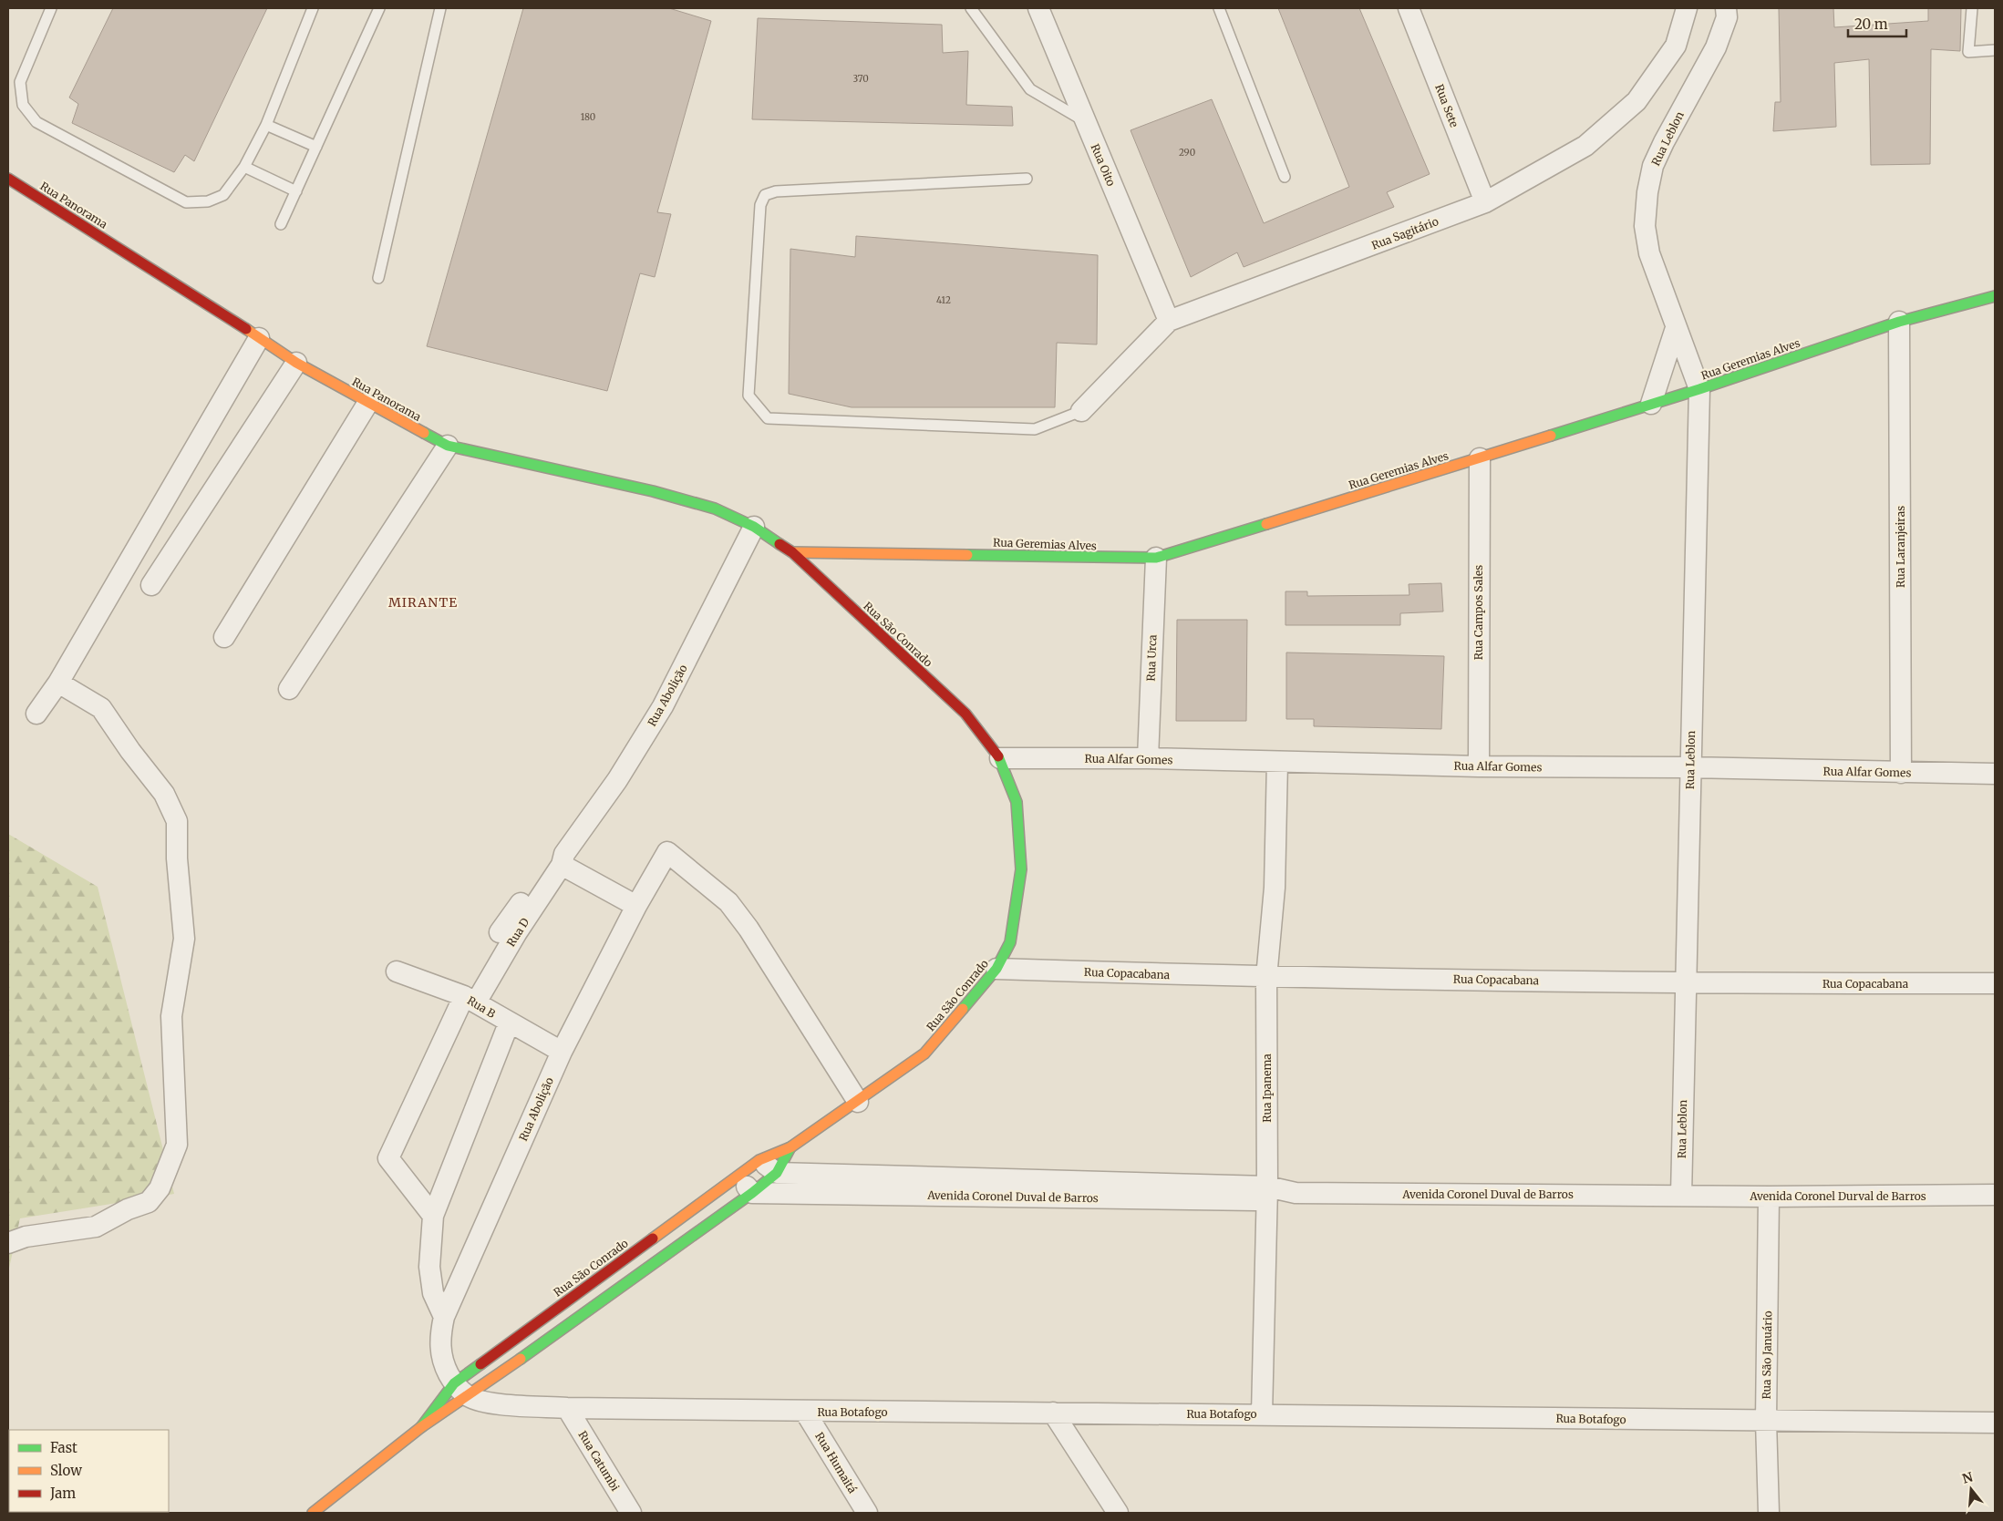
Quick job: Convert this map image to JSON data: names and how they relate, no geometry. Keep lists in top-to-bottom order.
{
  "streets": {
    "street": [
      "Rua Sete",
      "Rua Leblon",
      "Rua Oito",
      "Rua Panorama",
      "Rua Sagitário",
      "Rua Geremias Alves",
      "Rua Laranjeiras",
      "Rua Campos Sales",
      "Rua São Conrado",
      "Rua Urca",
      "Rua Abolição",
      "Rua Alfar Gomes",
      "Rua D",
      "Rua Copacabana",
      "Rua B",
      "Rua Ipanema",
      "Avenida Coronel Duval de Barros",
      "Avenida Coronel Durval de Barros",
      "Rua São Januário",
      "Rua Botafogo",
      "Rua Catumbi",
      "Rua Humaitá"
    ]
  },
  "crossings": [
    ["Rua Sete", "Rua Sagitário"],
    ["Rua Leblon", "Rua Geremias Alves"],
    ["Rua Leblon", "Rua Alfar Gomes"],
    ["Rua Leblon", "Rua Copacabana"],
    ["Rua Leblon", "Avenida Coronel Duval de Barros"],
    ["Rua Leblon", "Avenida Coronel Durval de Barros"],
    ["Rua Oito", "Rua Sagitário"],
    ["Rua Panorama", "Rua Geremias Alves"],
    ["Rua Panorama", "Rua São Conrado"],
    ["Rua Panorama", "Rua Abolição"],
    ["Rua Geremias Alves", "Rua Laranjeiras"],
    ["Rua Geremias Alves", "Rua Campos Sales"],
    ["Rua Geremias Alves", "Rua São Conrado"],
    ["Rua Geremias Alves", "Rua Urca"],
    ["Rua Laranjeiras", "Rua Alfar Gomes"],
    ["Rua Campos Sales", "Rua Alfar Gomes"],
    ["Rua São Conrado", "Rua Abolição"],
    ["Rua São Conrado", "Rua Alfar Gomes"],
    ["Rua São Conrado", "Rua Copacabana"],
    ["Rua São Conrado", "Avenida Coronel Duval de Barros"],
    ["Rua São Conrado", "Rua Botafogo"],
    ["Rua Urca", "Rua Alfar Gomes"],
    ["Rua Abolição", "Rua D"],
    ["Rua Abolição", "Rua B"],
    ["Rua Abolição", "Rua Botafogo"],
    ["Rua Alfar Gomes", "Rua Ipanema"],
    ["Rua D", "Rua B"],
    ["Rua Copacabana", "Rua Ipanema"],
    ["Rua Ipanema", "Avenida Coronel Duval de Barros"],
    ["Rua Ipanema", "Rua Botafogo"],
    ["Avenida Coronel Duval de Barros", "Avenida Coronel Durval de Barros"],
    ["Avenida Coronel Durval de Barros", "Rua São Januário"],
    ["Rua São Januário", "Rua Botafogo"],
    ["Rua Botafogo", "Rua Catumbi"],
    ["Rua Botafogo", "Rua Humaitá"]
  ],
  "districts": ["MIRANTE"],
  "house_numbers": [
    "370",
    "180",
    "290",
    "412"
  ],
  "legend": ["Fast", "Slow", "Jam"],
  "scale_bar": "20 m",
  "north": "top"
}
